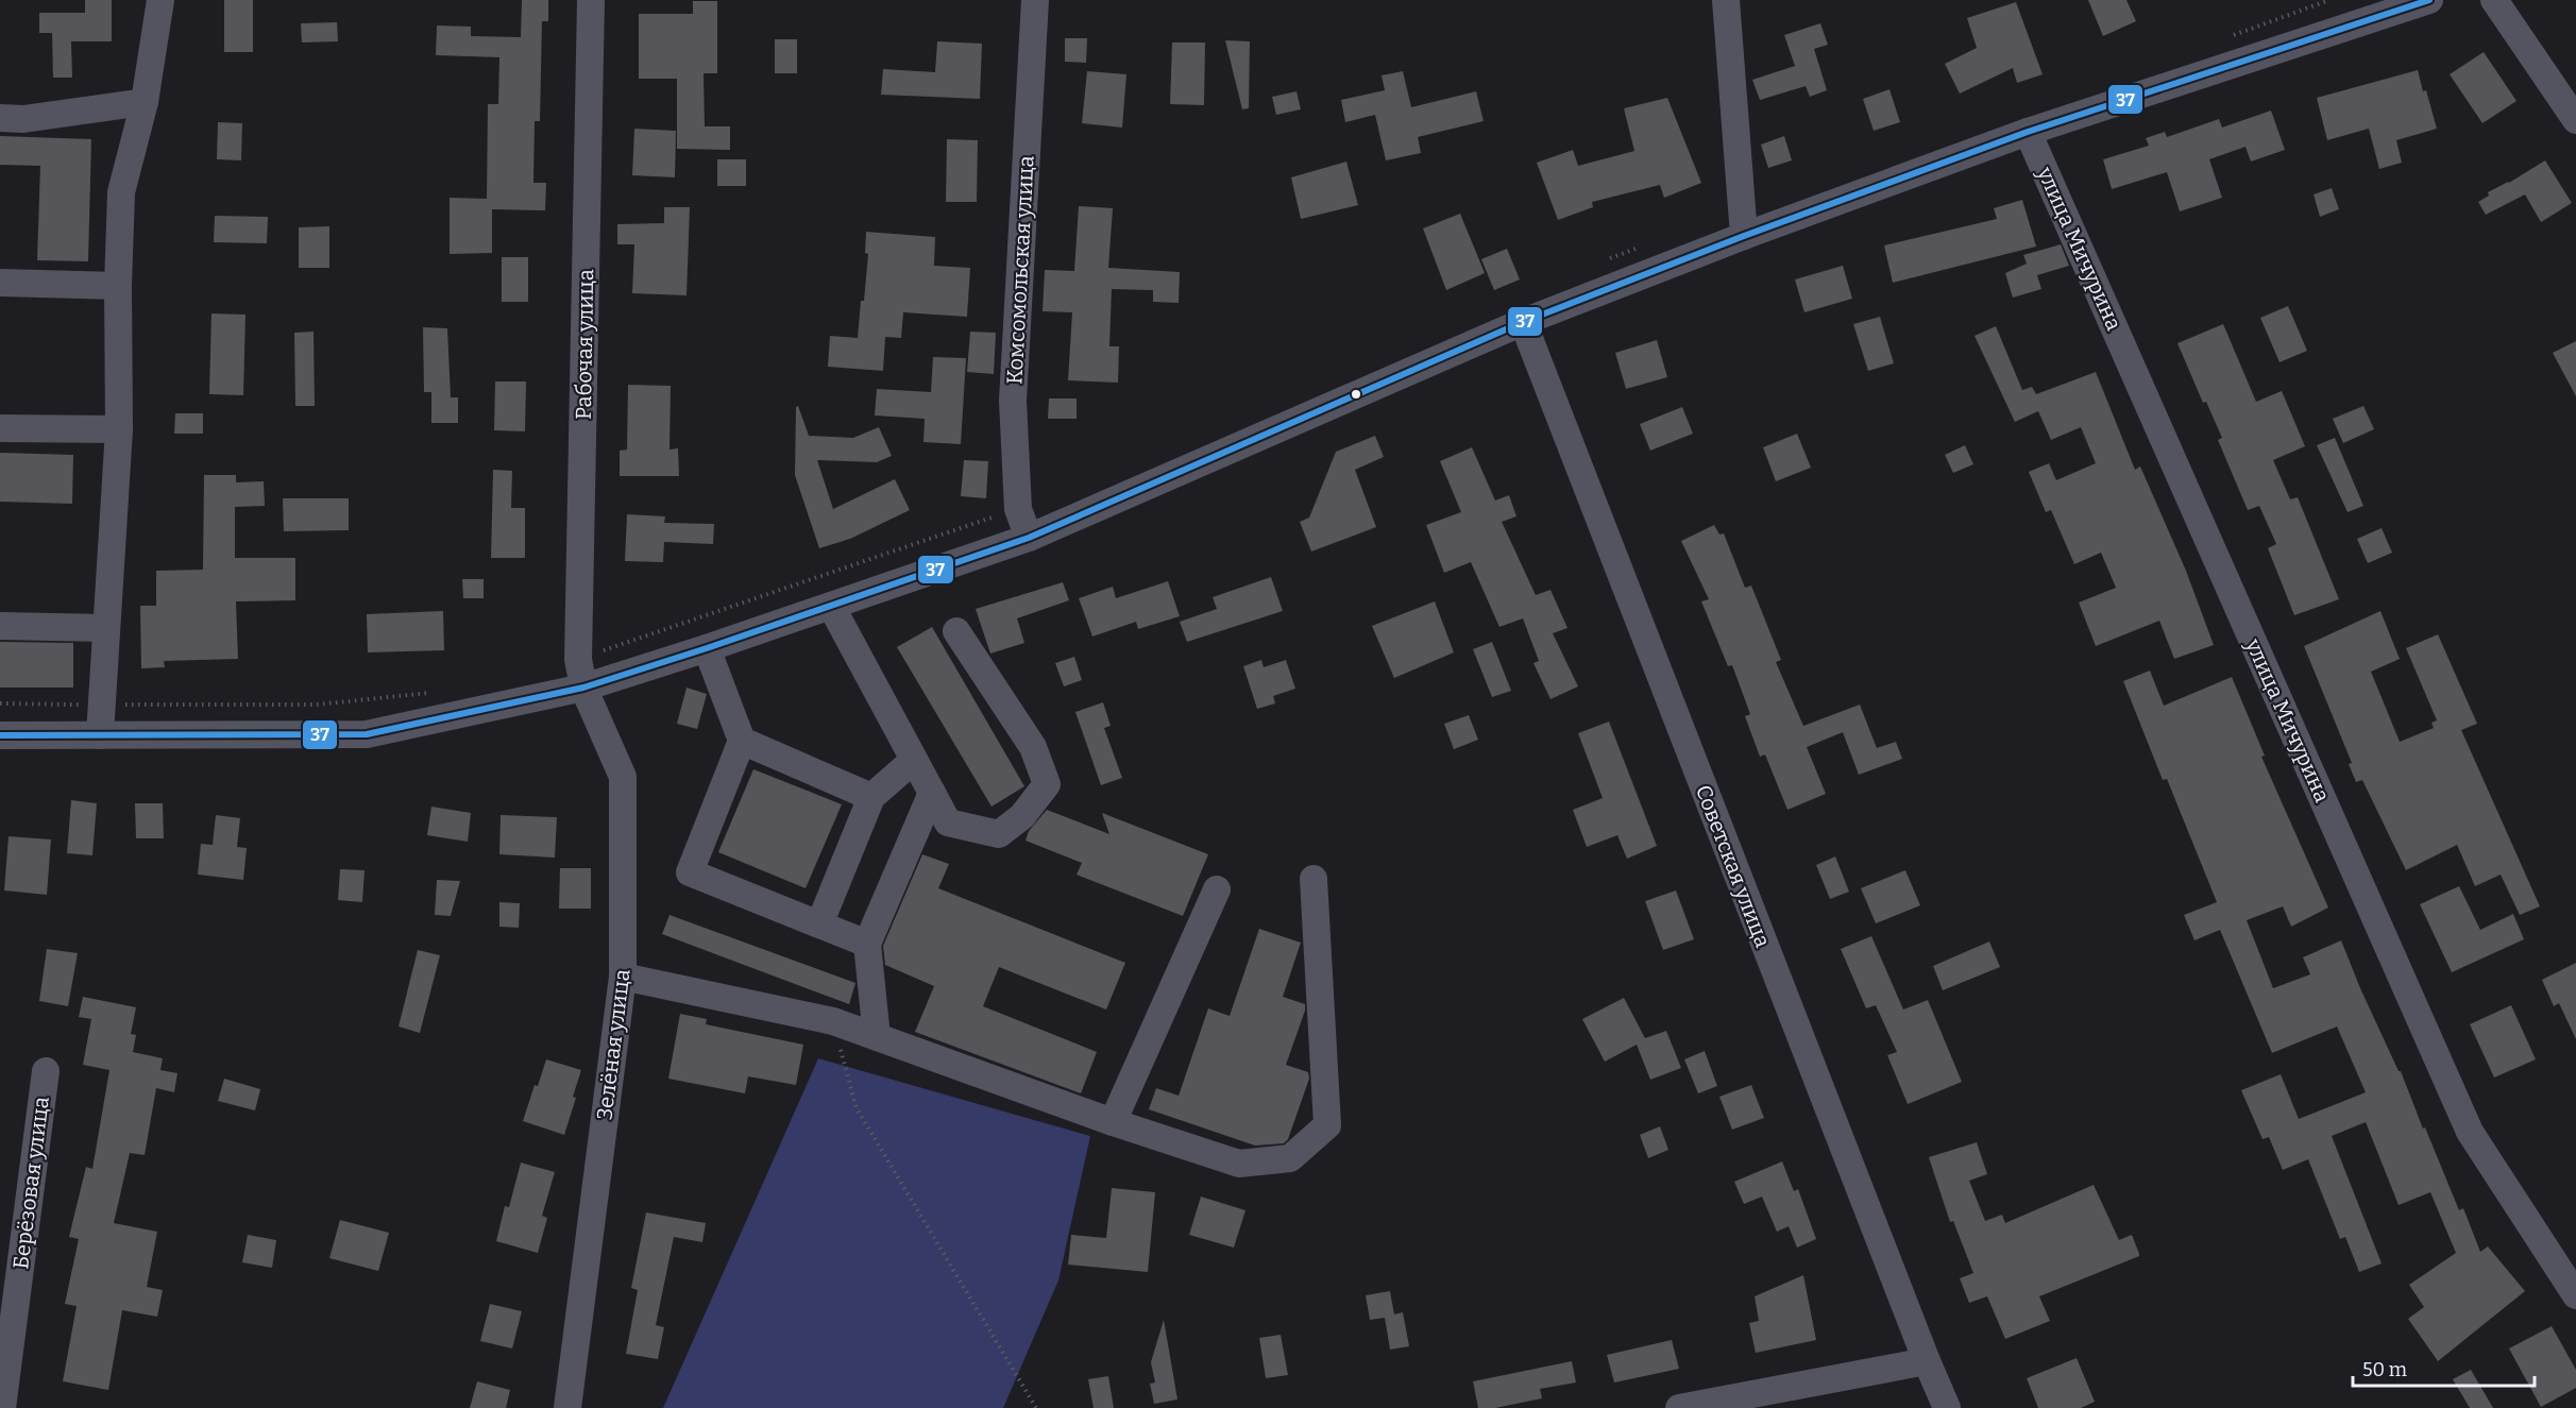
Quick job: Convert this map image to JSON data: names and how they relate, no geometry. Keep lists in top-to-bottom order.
{
  "streets": {
    "street": [
      "улица Мичурина",
      "Комсомольская улица",
      "Рабочая улица",
      "Советская улица",
      "Зелёная улица",
      "Берёзовая улица"
    ]
  },
  "crossings": [
    ["Рабочая улица", "Зелёная улица"]
  ],
  "lines": ["transit line 37"],
  "scale_bar": "50 m"
}
